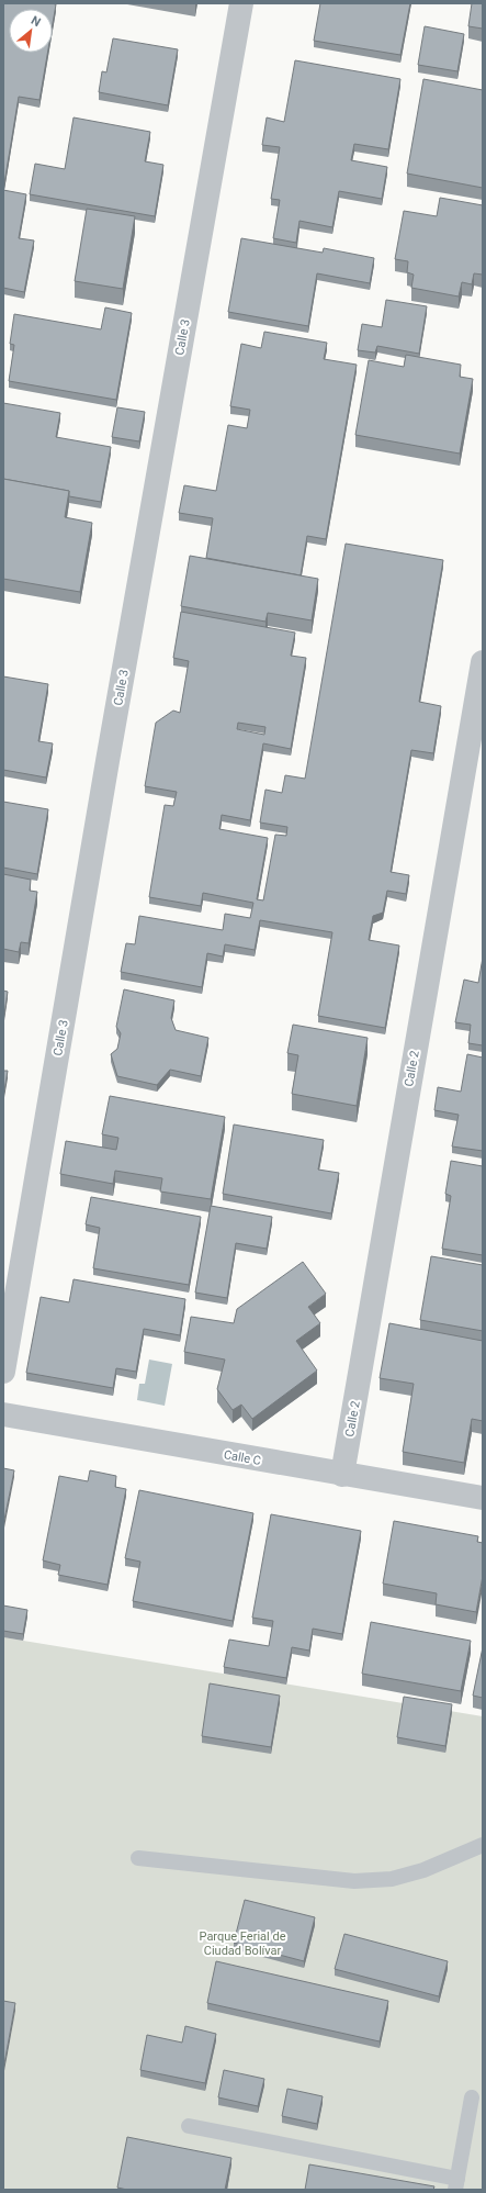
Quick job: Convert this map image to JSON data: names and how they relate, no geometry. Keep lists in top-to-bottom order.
{
  "streets": {
    "street": ["Calle 3", "Calle 2", "Calle C"]
  },
  "crossings": [
    ["Calle 2", "Calle C"]
  ],
  "parks": ["Parque Ferial de Ciudad Bolívar"],
  "north": "top right"
}
